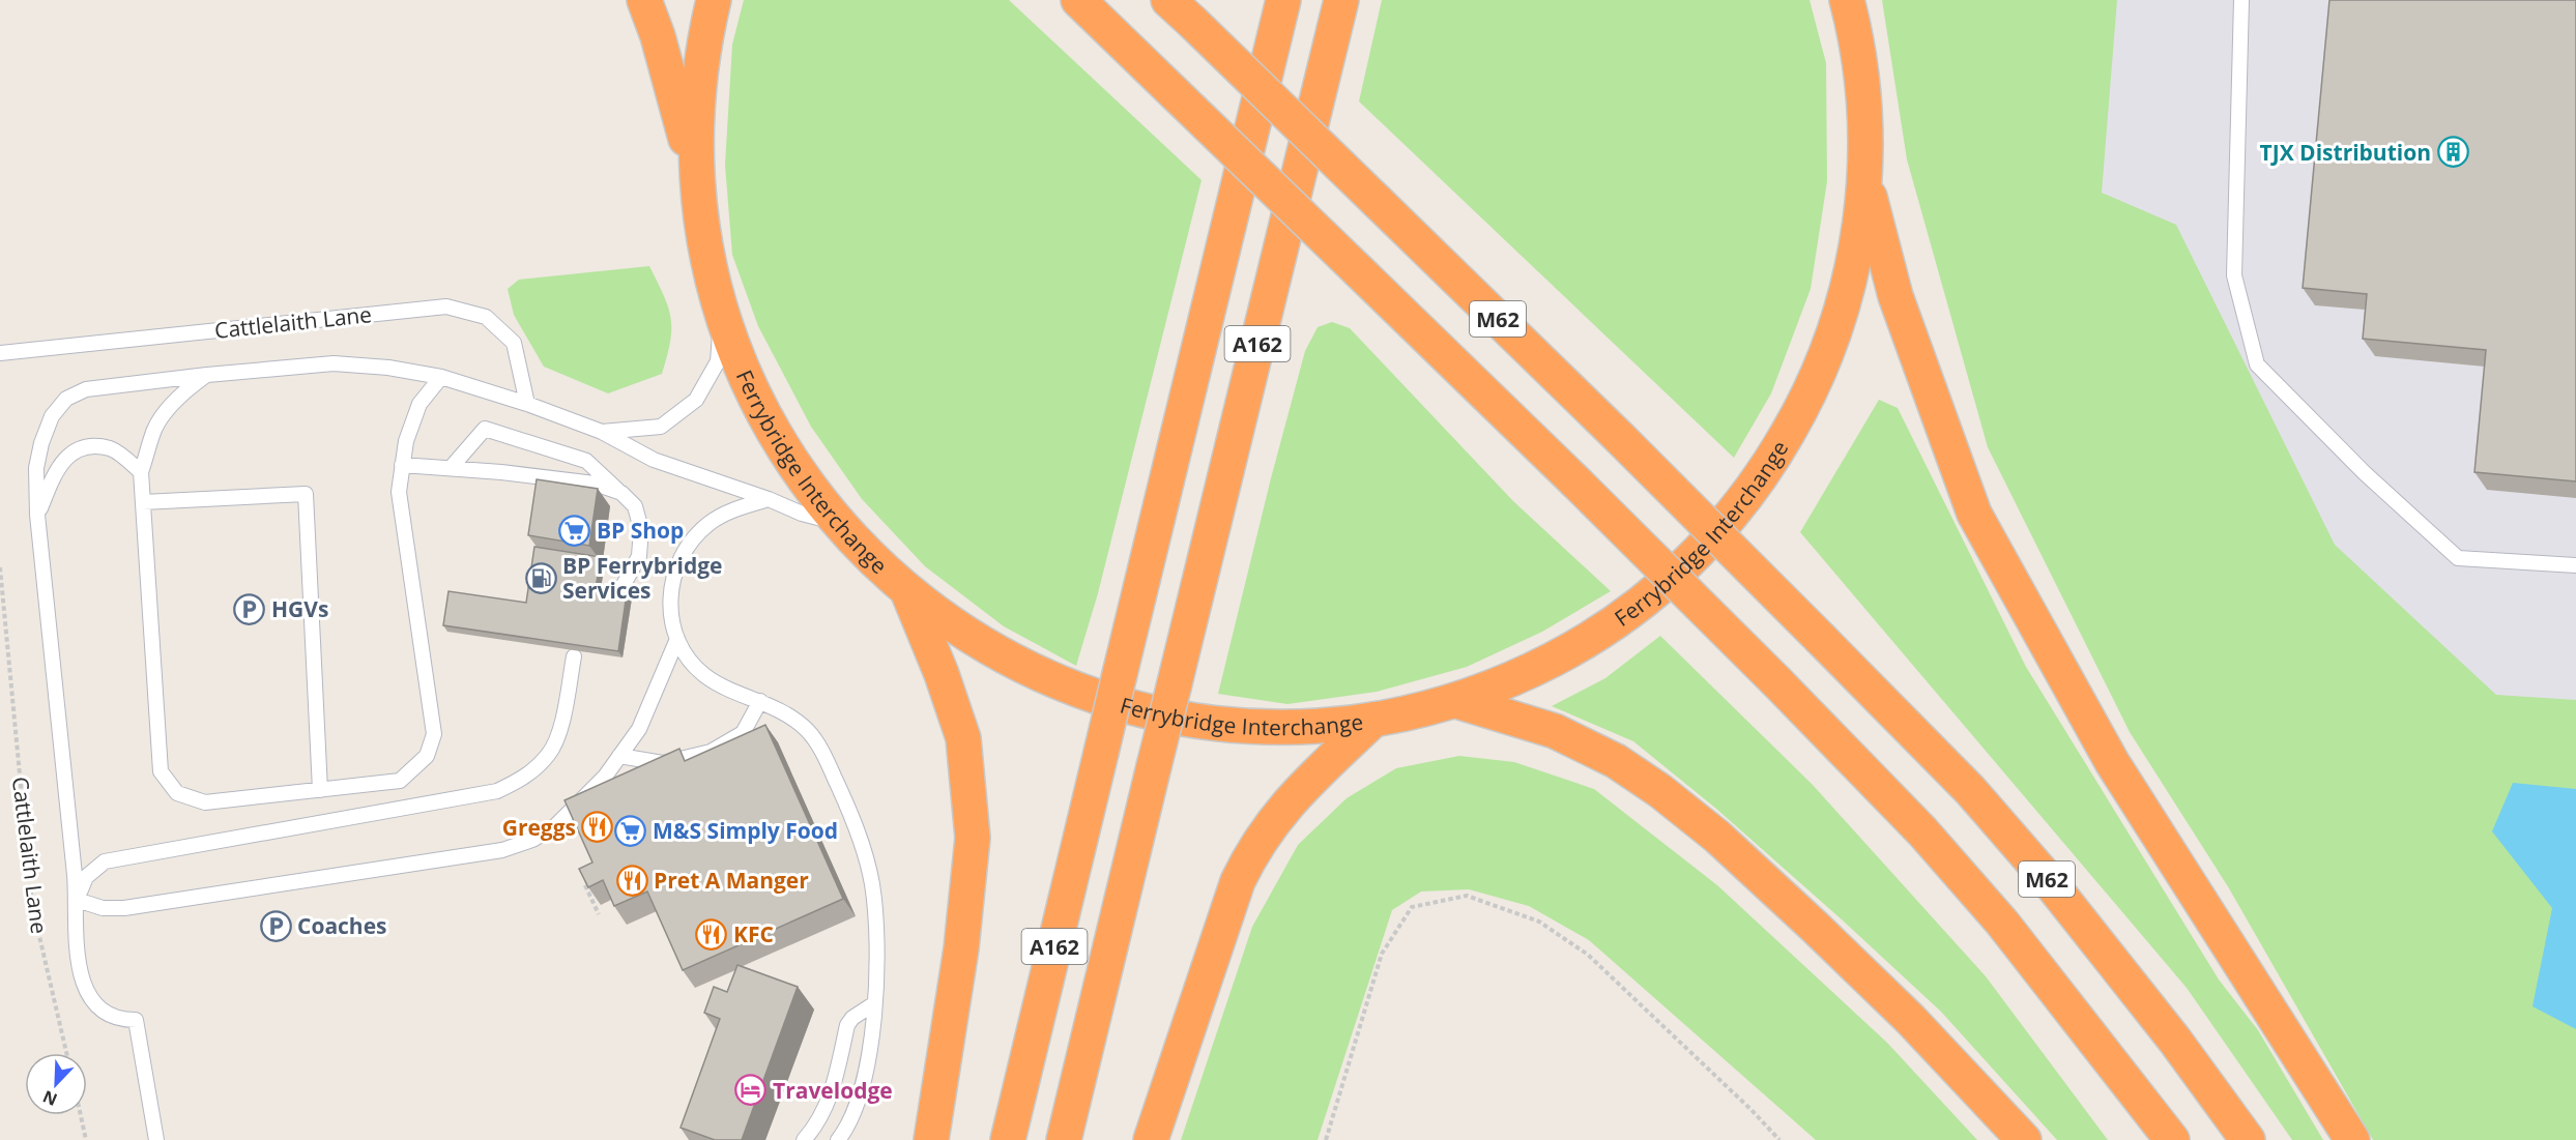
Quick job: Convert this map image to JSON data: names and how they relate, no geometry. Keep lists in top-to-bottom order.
{
  "streets": {
    "highway": ["M62", "A162", "Ferrybridge Interchange"],
    "lane": ["Cattlelaith Lane"]
  },
  "places": {
    "building": ["TJX Distribution"],
    "supermarket": ["BP Shop", "M&S Simply Food"],
    "fuel station": ["BP Ferrybridge Services"],
    "parking": ["HGVs", "Coaches"],
    "restaurant": ["Greggs", "Pret A Manger", "KFC"],
    "hotel": ["Travelodge"]
  },
  "north": "bottom left"
}
